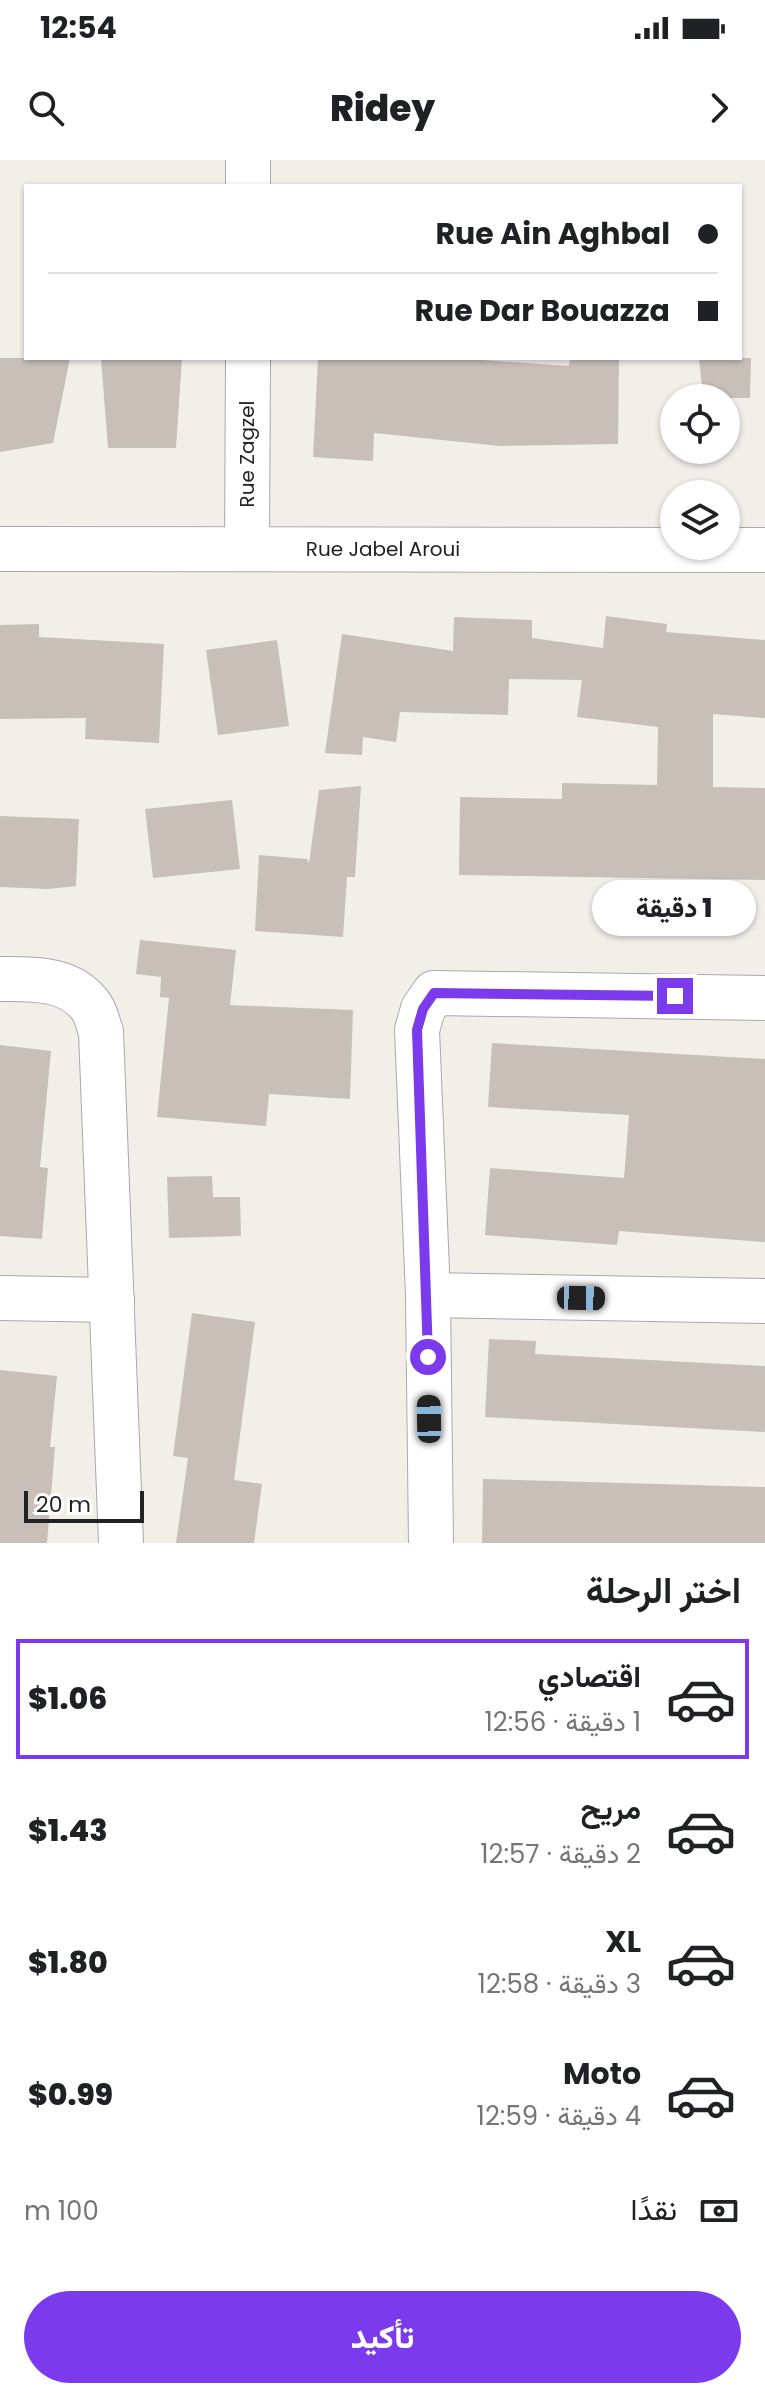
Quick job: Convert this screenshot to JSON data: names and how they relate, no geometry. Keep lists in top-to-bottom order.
{
  "streets": {
    "street": ["Rue Zagzel", "Rue Jabel Aroui"]
  },
  "crossings": [
    ["Rue Zagzel", "Rue Jabel Aroui"]
  ],
  "scale_bar": "20 m",
  "page": {
    "status": "12:54",
    "header": "Ridey",
    "banner": ["Rue Ain Aghbal", "Rue Dar Bouazza"],
    "bubble": "1 دقيقة",
    "scale": "20 m",
    "heading": "اختر الرحلة",
    "list": [
      {
        "name": "اقتصادي",
        "note": "1 دقيقة · 12:56",
        "value": "$1.06"
      },
      {
        "name": "مريح",
        "note": "2 دقيقة · 12:57",
        "value": "$1.43"
      },
      {
        "name": "XL",
        "note": "3 دقيقة · 12:58",
        "value": "$1.80"
      },
      {
        "name": "Moto",
        "note": "4 دقيقة · 12:59",
        "value": "$0.99"
      }
    ],
    "pay": ["نقدًا", "100 m"],
    "buttons": "تأكيد"
  }
}
